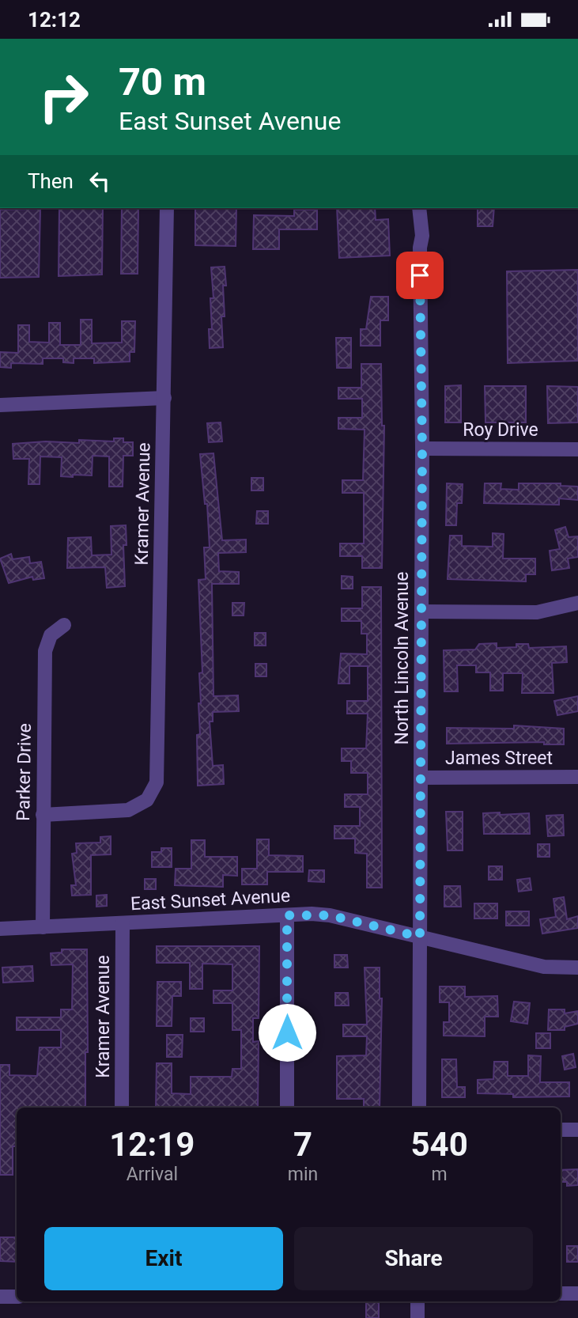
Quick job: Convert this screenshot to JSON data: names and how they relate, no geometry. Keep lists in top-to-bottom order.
{
  "streets": {
    "street": [
      "Roy Drive",
      "Kramer Avenue",
      "North Lincoln Avenue",
      "James Street",
      "Parker Drive",
      "East Sunset Avenue"
    ]
  },
  "crossings": [
    ["Roy Drive", "North Lincoln Avenue"],
    ["Kramer Avenue", "Parker Drive"],
    ["Kramer Avenue", "East Sunset Avenue"],
    ["North Lincoln Avenue", "James Street"],
    ["North Lincoln Avenue", "East Sunset Avenue"],
    ["Parker Drive", "East Sunset Avenue"]
  ],
  "page": {
    "status": "12:12",
    "turn": ["70 m", "East Sunset Avenue"],
    "then": "Then",
    "eta": [
      "12:19",
      "Arrival",
      "7",
      "min",
      "540",
      "m"
    ],
    "buttons": ["Exit", "Share"]
  }
}
